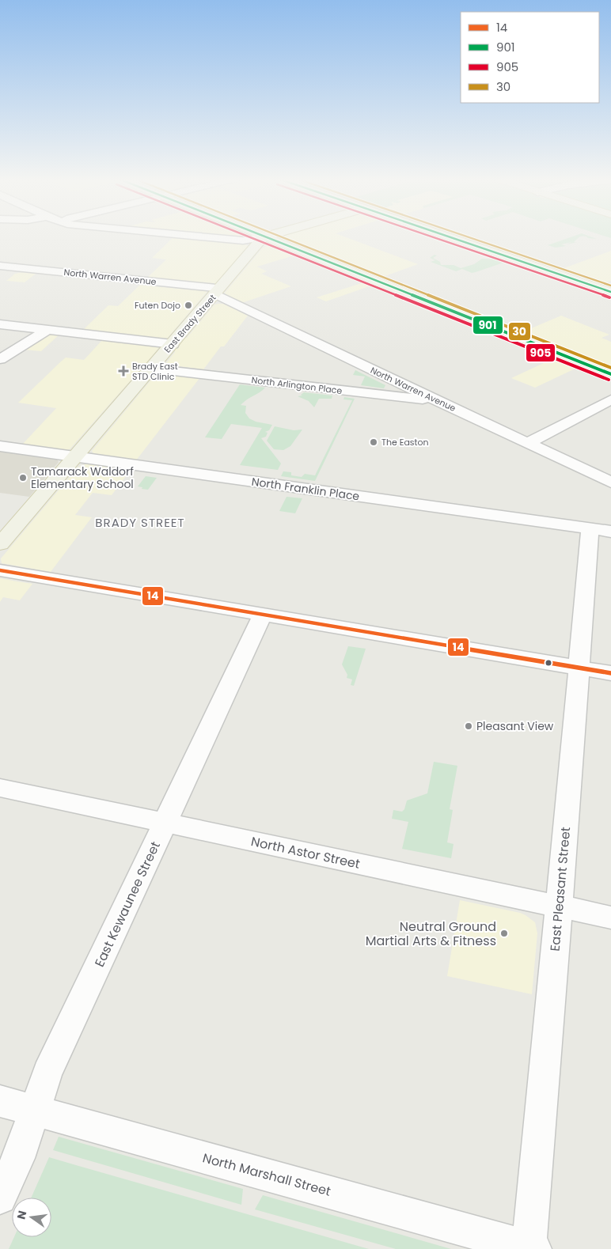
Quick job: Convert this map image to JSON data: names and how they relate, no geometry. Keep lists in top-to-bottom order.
{
  "streets": {
    "main road": ["East Brady Street"],
    "street": [
      "North Warren Avenue",
      "North Arlington Place",
      "North Franklin Place",
      "North Astor Street",
      "East Pleasant Street",
      "East Kewaunee Street",
      "North Marshall Street"
    ]
  },
  "crossings": [
    ["North Warren Avenue", "East Brady Street"],
    ["North Warren Avenue", "North Arlington Place"],
    ["East Brady Street", "North Arlington Place"],
    ["East Brady Street", "North Franklin Place"],
    ["North Franklin Place", "East Pleasant Street"],
    ["North Astor Street", "East Pleasant Street"],
    ["North Astor Street", "East Kewaunee Street"],
    ["East Pleasant Street", "North Marshall Street"],
    ["East Kewaunee Street", "North Marshall Street"]
  ],
  "districts": ["BRADY STREET"],
  "places": {
    "other": [
      "Futen Dojo",
      "The Easton",
      "Tamarack Waldorf Elementary School",
      "Pleasant View",
      "Neutral Ground Martial Arts & Fitness"
    ],
    "health": ["Brady East STD Clinic"]
  },
  "lines": [
    "transit line 901",
    "transit line 905",
    "transit line 30",
    "transit line 14"
  ],
  "legend": [
    "14",
    "901",
    "905",
    "30"
  ],
  "north": "left"
}
